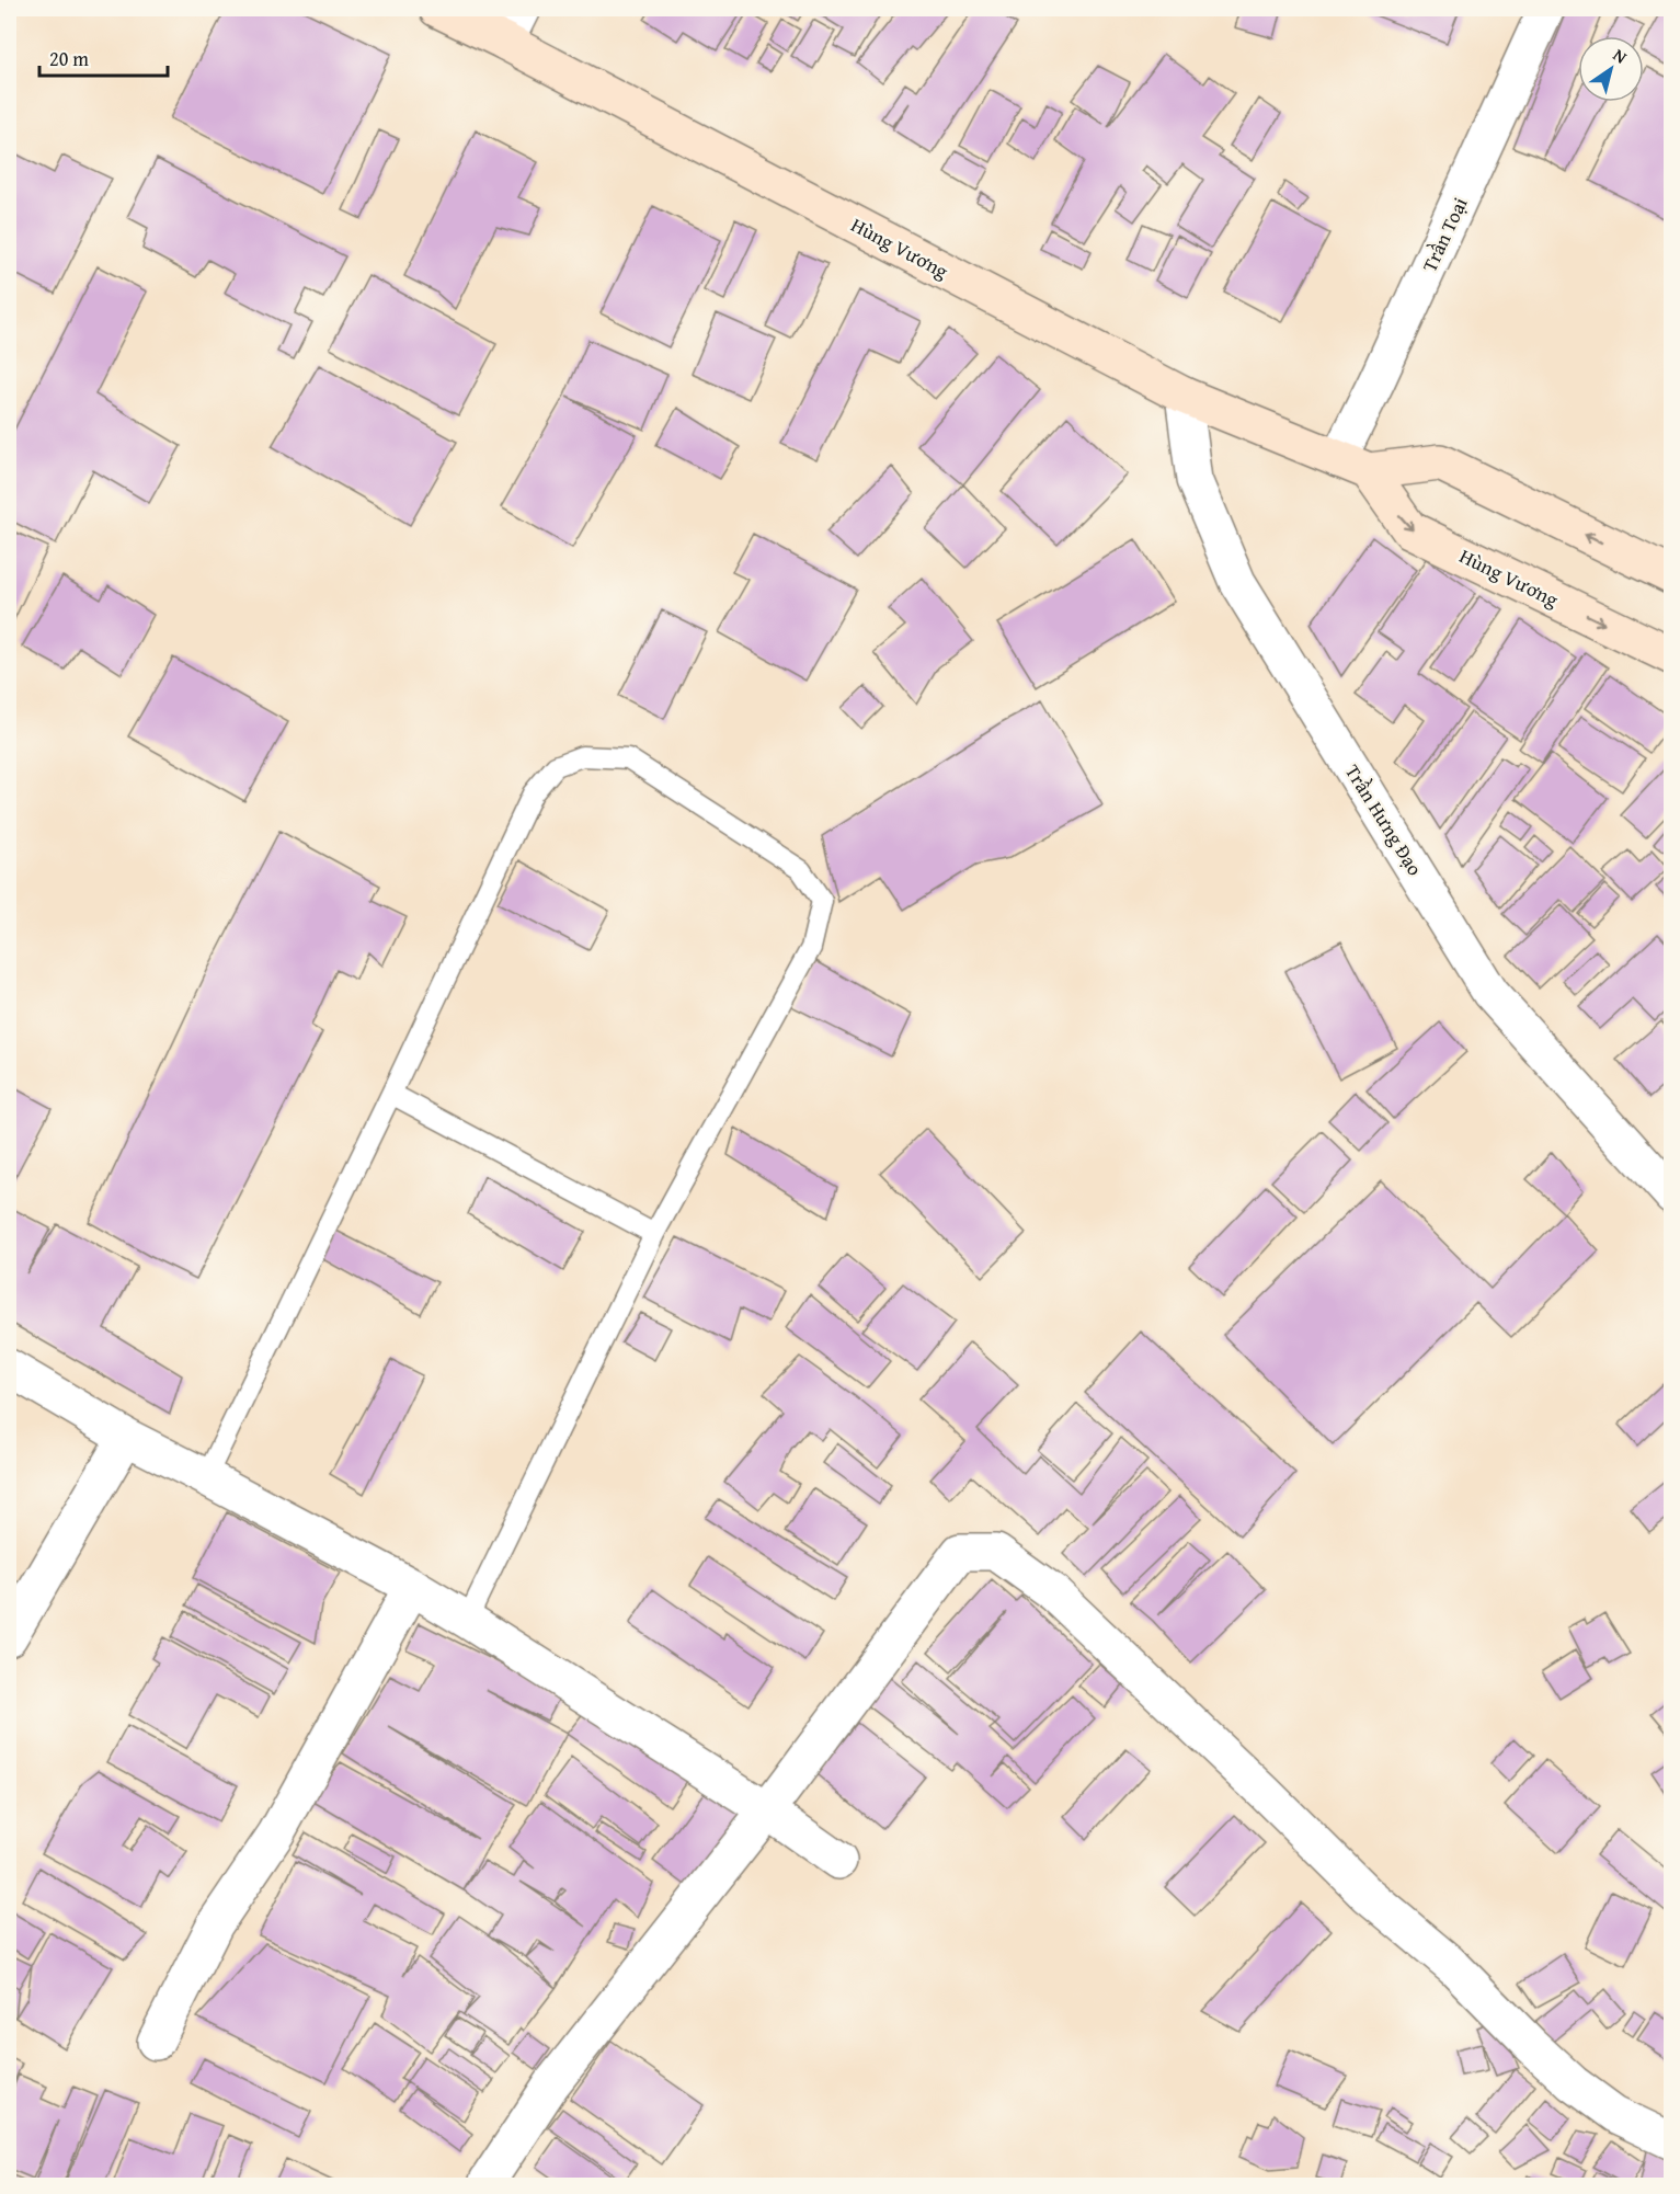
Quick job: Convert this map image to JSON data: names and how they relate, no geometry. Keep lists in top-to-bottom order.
{
  "streets": {
    "main road": ["Hùng Vương"],
    "street": ["Trần Toại", "Trần Hưng Đạo"]
  },
  "crossings": [
    ["Trần Toại", "Hùng Vương"],
    ["Hùng Vương", "Trần Hưng Đạo"]
  ],
  "scale_bar": "20 m",
  "north": "top right"
}
